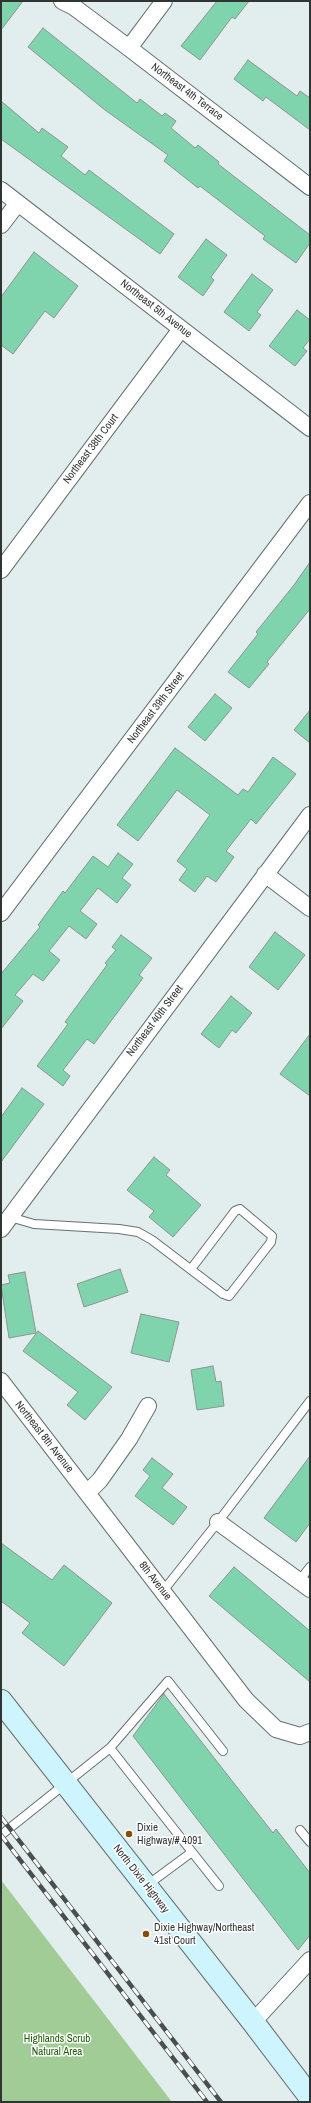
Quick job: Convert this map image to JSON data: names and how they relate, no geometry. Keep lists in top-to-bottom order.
{
  "streets": {
    "main road": ["North Dixie Highway"],
    "street": [
      "Northeast 4th Terrace",
      "Northeast 5th Avenue",
      "Northeast 38th Court",
      "Northeast 39th Street",
      "Northeast 40th Street",
      "Northeast 8th Avenue",
      "8th Avenue"
    ]
  },
  "crossings": [
    ["Northeast 5th Avenue", "Northeast 38th Court"],
    ["Northeast 8th Avenue", "8th Avenue"]
  ],
  "parks": ["Highlands Scrub Natural Area"],
  "places": ["Dixie Highway/# 4091", "Dixie Highway/Northeast 41st Court"]
}
